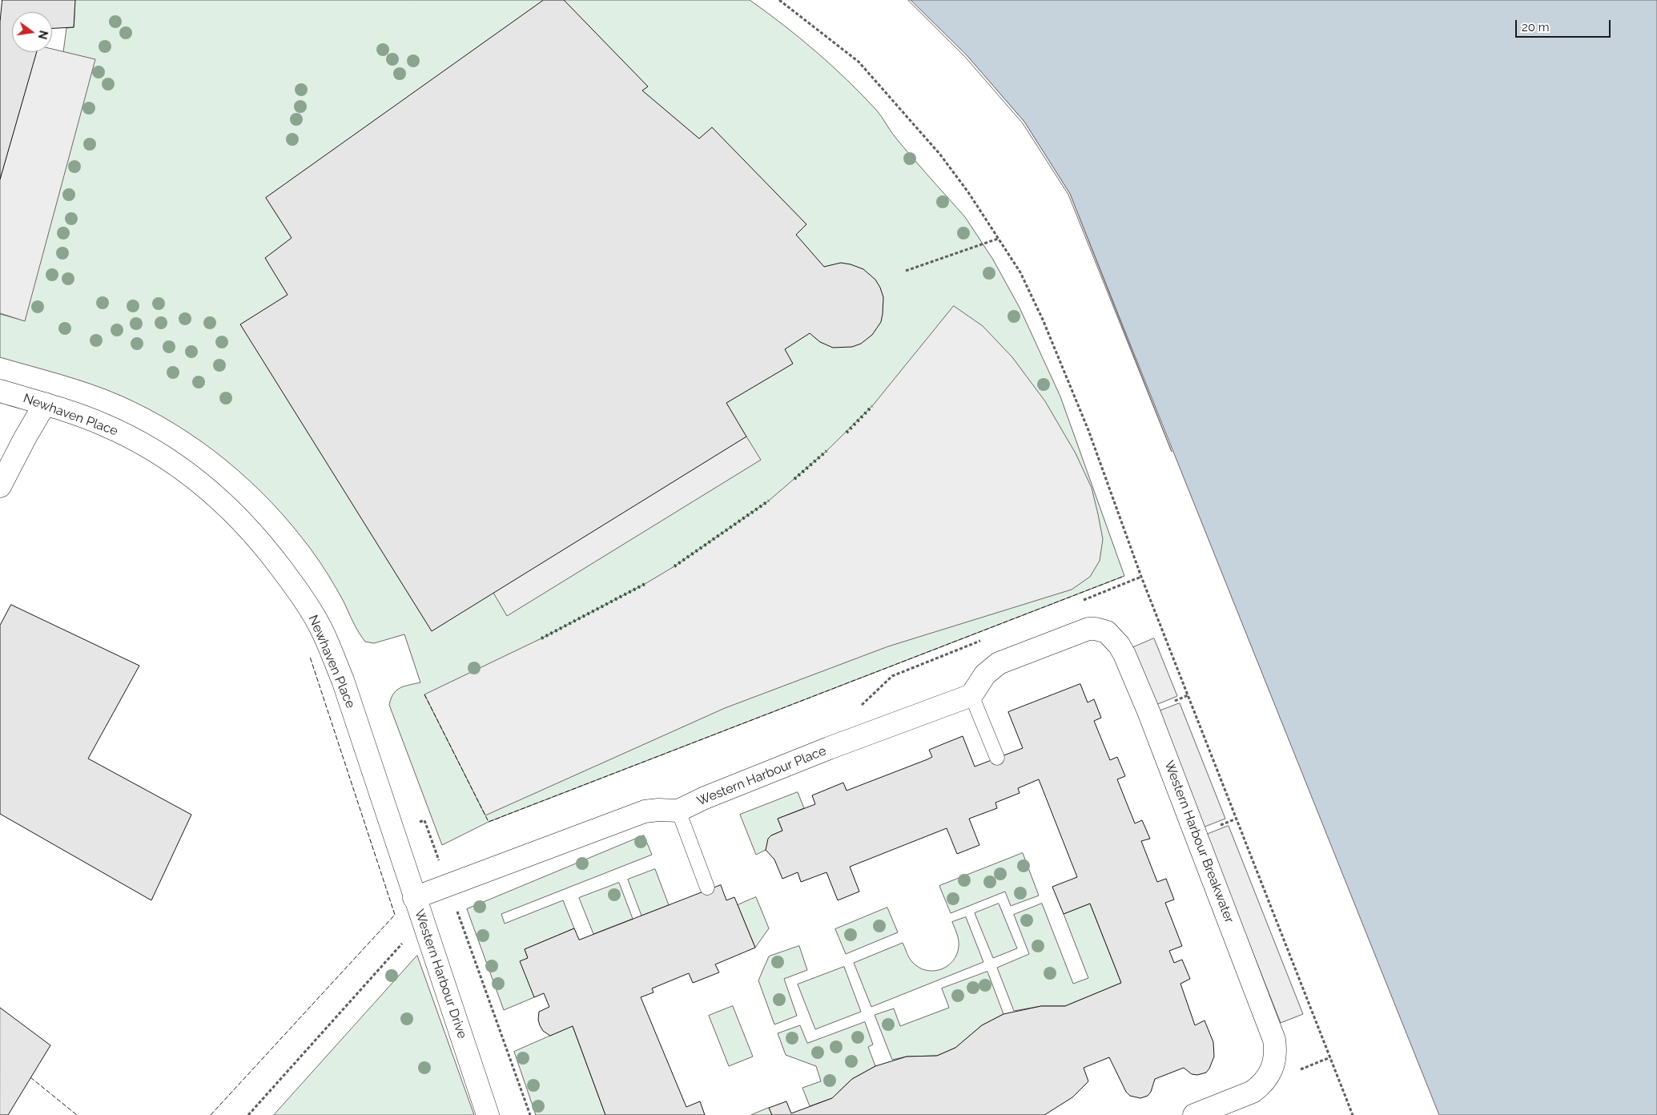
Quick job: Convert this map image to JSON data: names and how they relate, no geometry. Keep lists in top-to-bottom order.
{
  "streets": {
    "street": [
      "Newhaven Place",
      "Western Harbour Place",
      "Western Harbour Breakwater",
      "Western Harbour Drive"
    ]
  },
  "crossings": [
    ["Newhaven Place", "Western Harbour Drive"],
    ["Western Harbour Place", "Western Harbour Breakwater"],
    ["Western Harbour Place", "Western Harbour Drive"]
  ],
  "scale_bar": "20 m",
  "north": "right"
}
